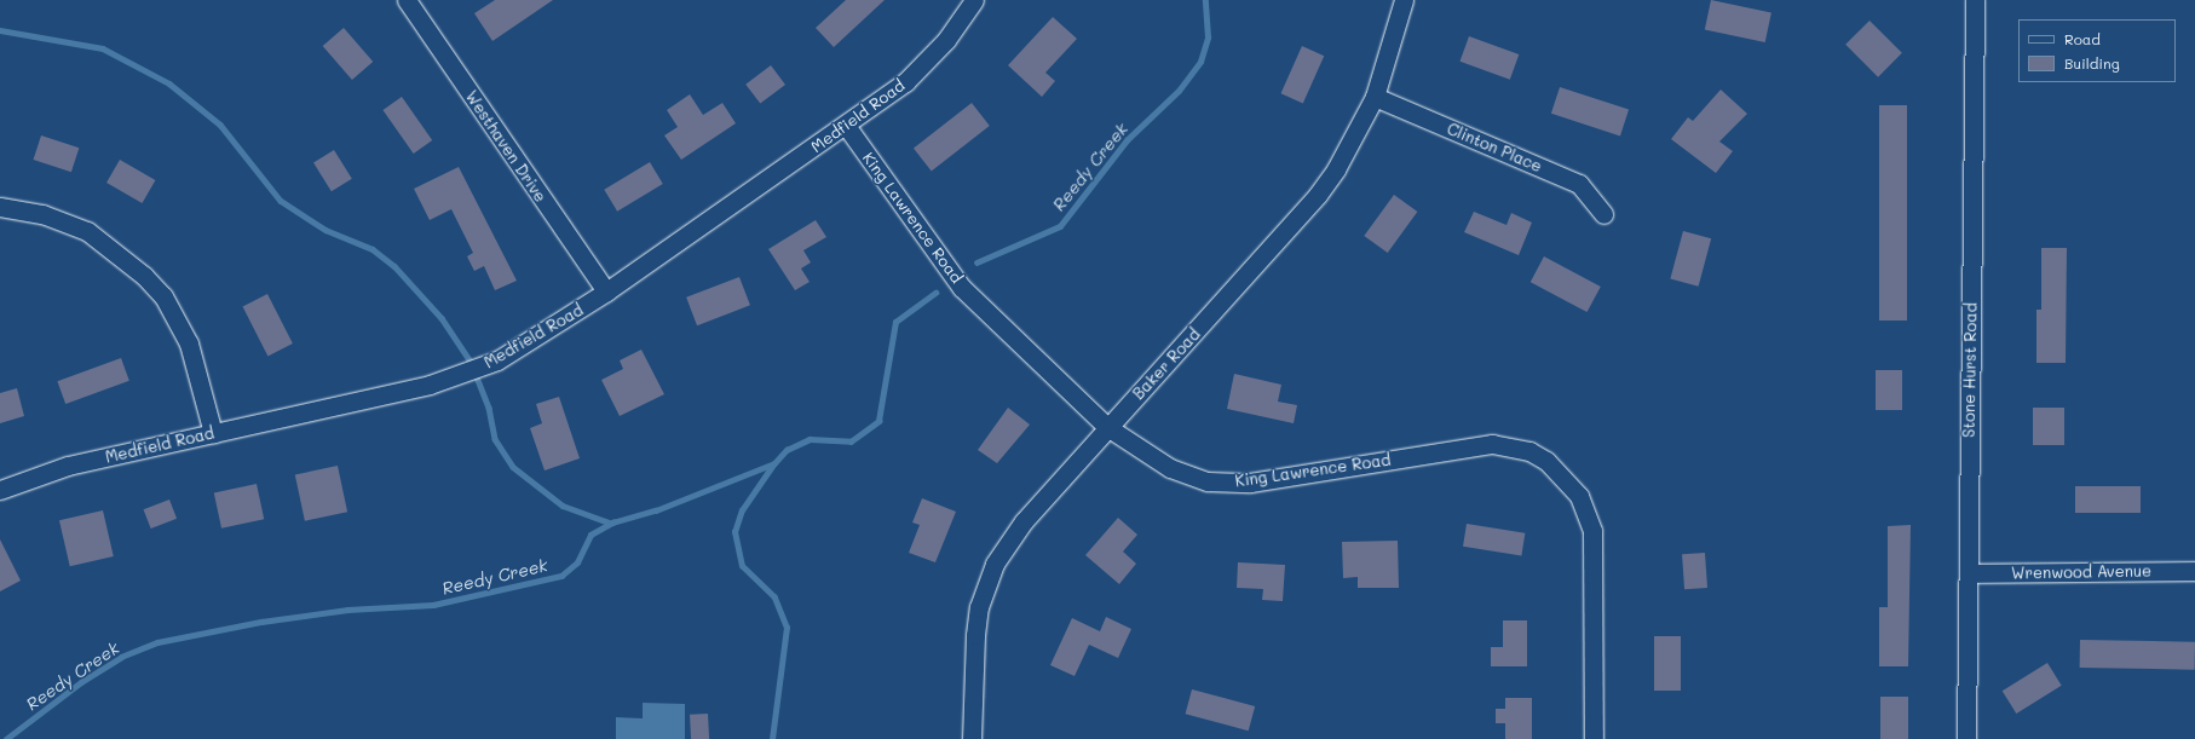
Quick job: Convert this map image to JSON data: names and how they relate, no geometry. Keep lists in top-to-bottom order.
{
  "streets": {
    "street": [
      "Medfield Road",
      "Westhaven Drive",
      "Clinton Place",
      "King Lawrence Road",
      "Baker Road",
      "Stone Hurst Road",
      "Wrenwood Avenue"
    ]
  },
  "crossings": [
    ["Medfield Road", "Westhaven Drive"],
    ["Medfield Road", "King Lawrence Road"],
    ["Clinton Place", "Baker Road"],
    ["King Lawrence Road", "Baker Road"],
    ["Stone Hurst Road", "Wrenwood Avenue"]
  ],
  "water": ["Reedy Creek"],
  "legend": ["Road", "Building"]
}
